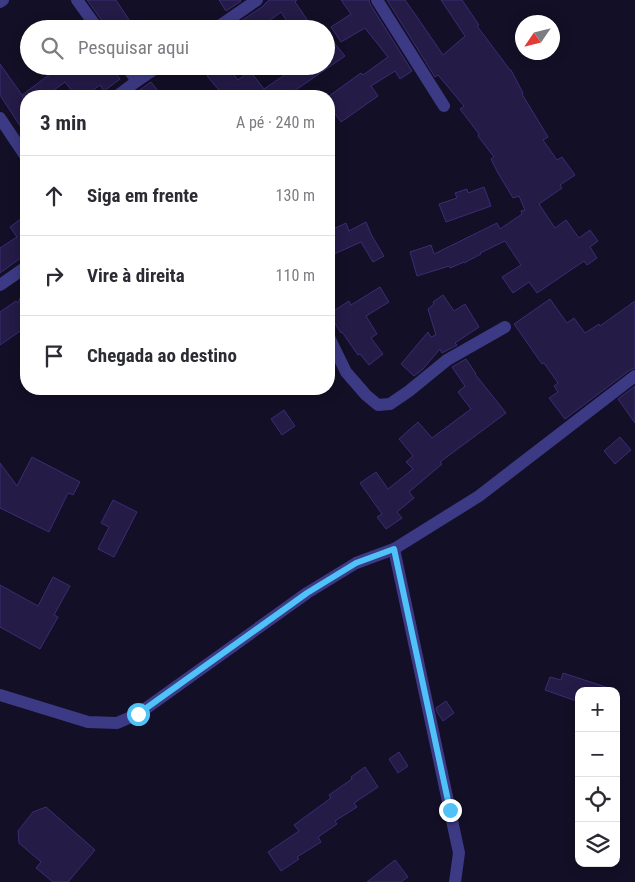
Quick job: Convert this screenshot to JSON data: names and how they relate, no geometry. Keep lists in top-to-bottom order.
{
  "north": "bottom left",
  "page": {
    "search": "Pesquisar aqui",
    "heading": ["3 min", "A pé · 240 m"],
    "list": [
      ["Siga em frente", "130 m"],
      ["Vire à direita", "110 m"],
      "Chegada ao destino"
    ],
    "map_buttons": ["+", "−"]
  }
}
